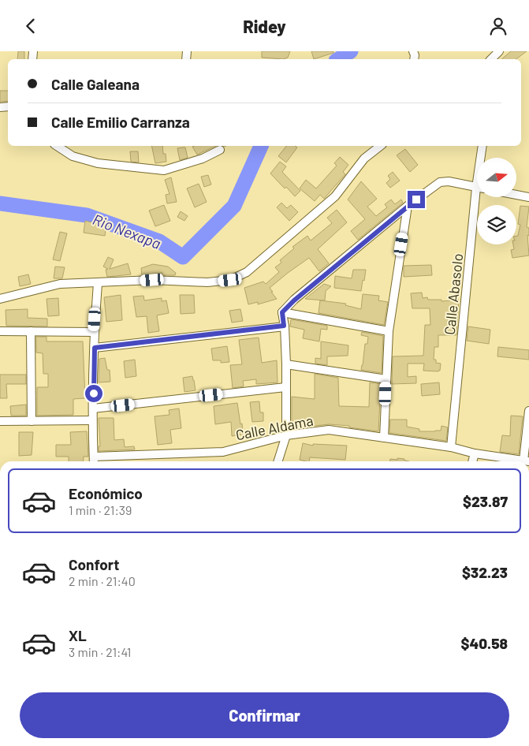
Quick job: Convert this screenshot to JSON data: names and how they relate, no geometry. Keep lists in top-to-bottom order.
{
  "streets": {
    "street": ["Calle Abasolo", "Calle Aldama"]
  },
  "crossings": [
    ["Calle Abasolo", "Calle Aldama"]
  ],
  "water": ["Rio Nexapa"],
  "north": "right",
  "page": {
    "header": "Ridey",
    "banner": ["Calle Galeana", "Calle Emilio Carranza"],
    "list": [
      {
        "name": "Económico",
        "note": "1 min · 21:39",
        "value": "$23.87"
      },
      {
        "name": "Confort",
        "note": "2 min · 21:40",
        "value": "$32.23"
      },
      {
        "name": "XL",
        "note": "3 min · 21:41",
        "value": "$40.58"
      }
    ],
    "buttons": "Confirmar"
  }
}
